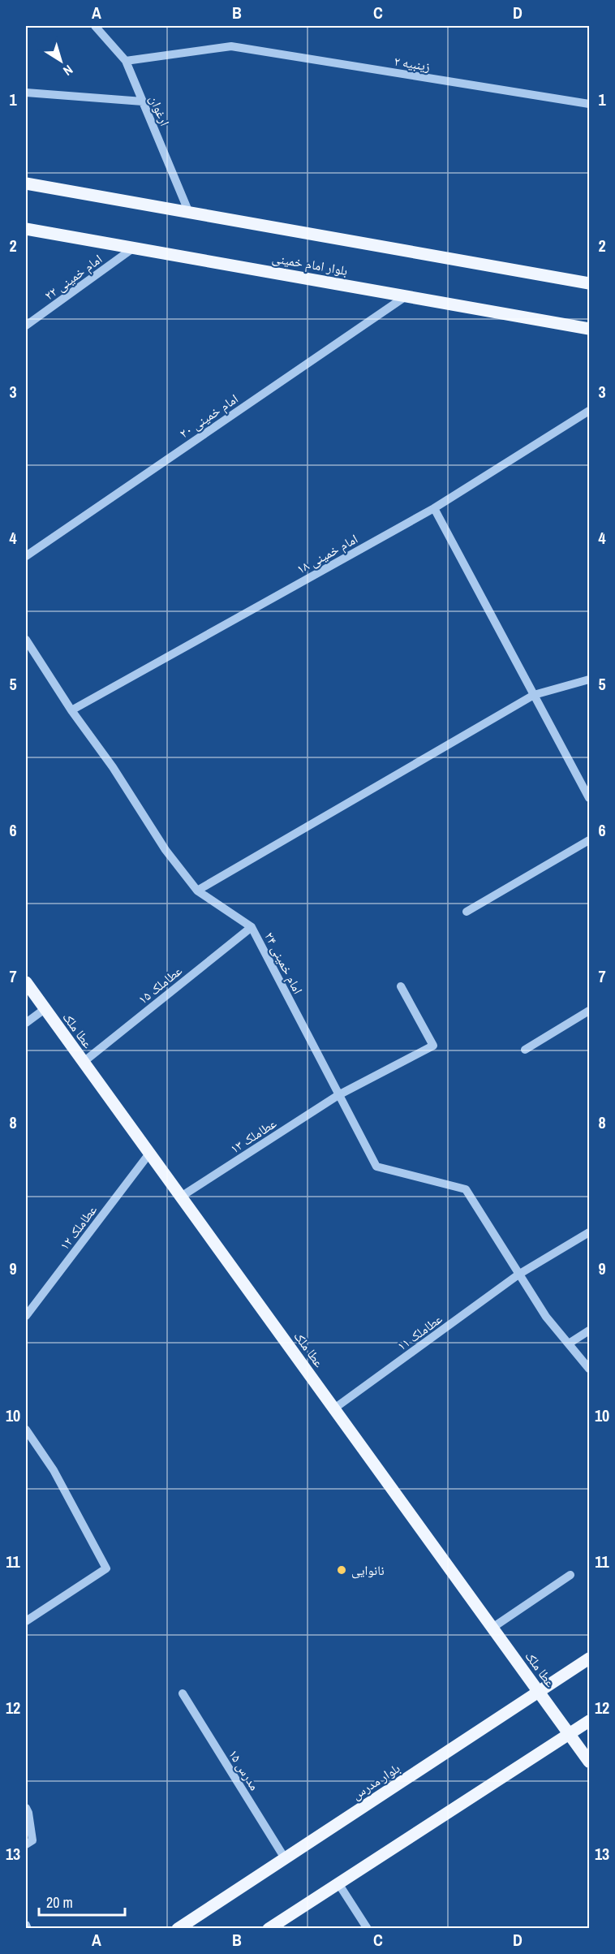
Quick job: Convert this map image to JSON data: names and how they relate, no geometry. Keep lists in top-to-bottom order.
{
  "streets": {
    "main road": ["بلوار امام خمینی", "عطا ملک", "بلوار مدرس"],
    "street": [
      "زینبیه ۲",
      "ارغوان",
      "امام خمینی ۲۲",
      "امام خمینی ۲۰",
      "امام خمینی ۱۸",
      "امام خمینی ۲۴",
      "عطاملک ۱۵",
      "عطاملک ۱۳",
      "عطاملک ۱۲",
      "عطاملک ۱۱",
      "مدرس ۱۵"
    ]
  },
  "crossings": [
    ["زینبیه ۲", "ارغوان"],
    ["بلوار امام خمینی", "امام خمینی ۲۲"],
    ["بلوار امام خمینی", "امام خمینی ۲۰"],
    ["امام خمینی ۱۸", "امام خمینی ۲۴"],
    ["امام خمینی ۲۴", "عطاملک ۱۵"],
    ["امام خمینی ۲۴", "عطاملک ۱۳"],
    ["امام خمینی ۲۴", "عطاملک ۱۱"],
    ["عطاملک ۱۵", "عطا ملک"],
    ["عطا ملک", "عطاملک ۱۳"],
    ["عطا ملک", "عطاملک ۱۲"],
    ["عطا ملک", "عطاملک ۱۱"],
    ["عطا ملک", "بلوار مدرس"],
    ["مدرس ۱۵", "بلوار مدرس"]
  ],
  "places": ["نانوایی"],
  "scale_bar": "20 m",
  "north": "bottom right",
  "grid": {
    "columns": [
      "A",
      "B",
      "C",
      "D"
    ],
    "rows": [
      "1",
      "2",
      "3",
      "4",
      "5",
      "6",
      "7",
      "8",
      "9",
      "10",
      "11",
      "12",
      "13"
    ]
  }
}
